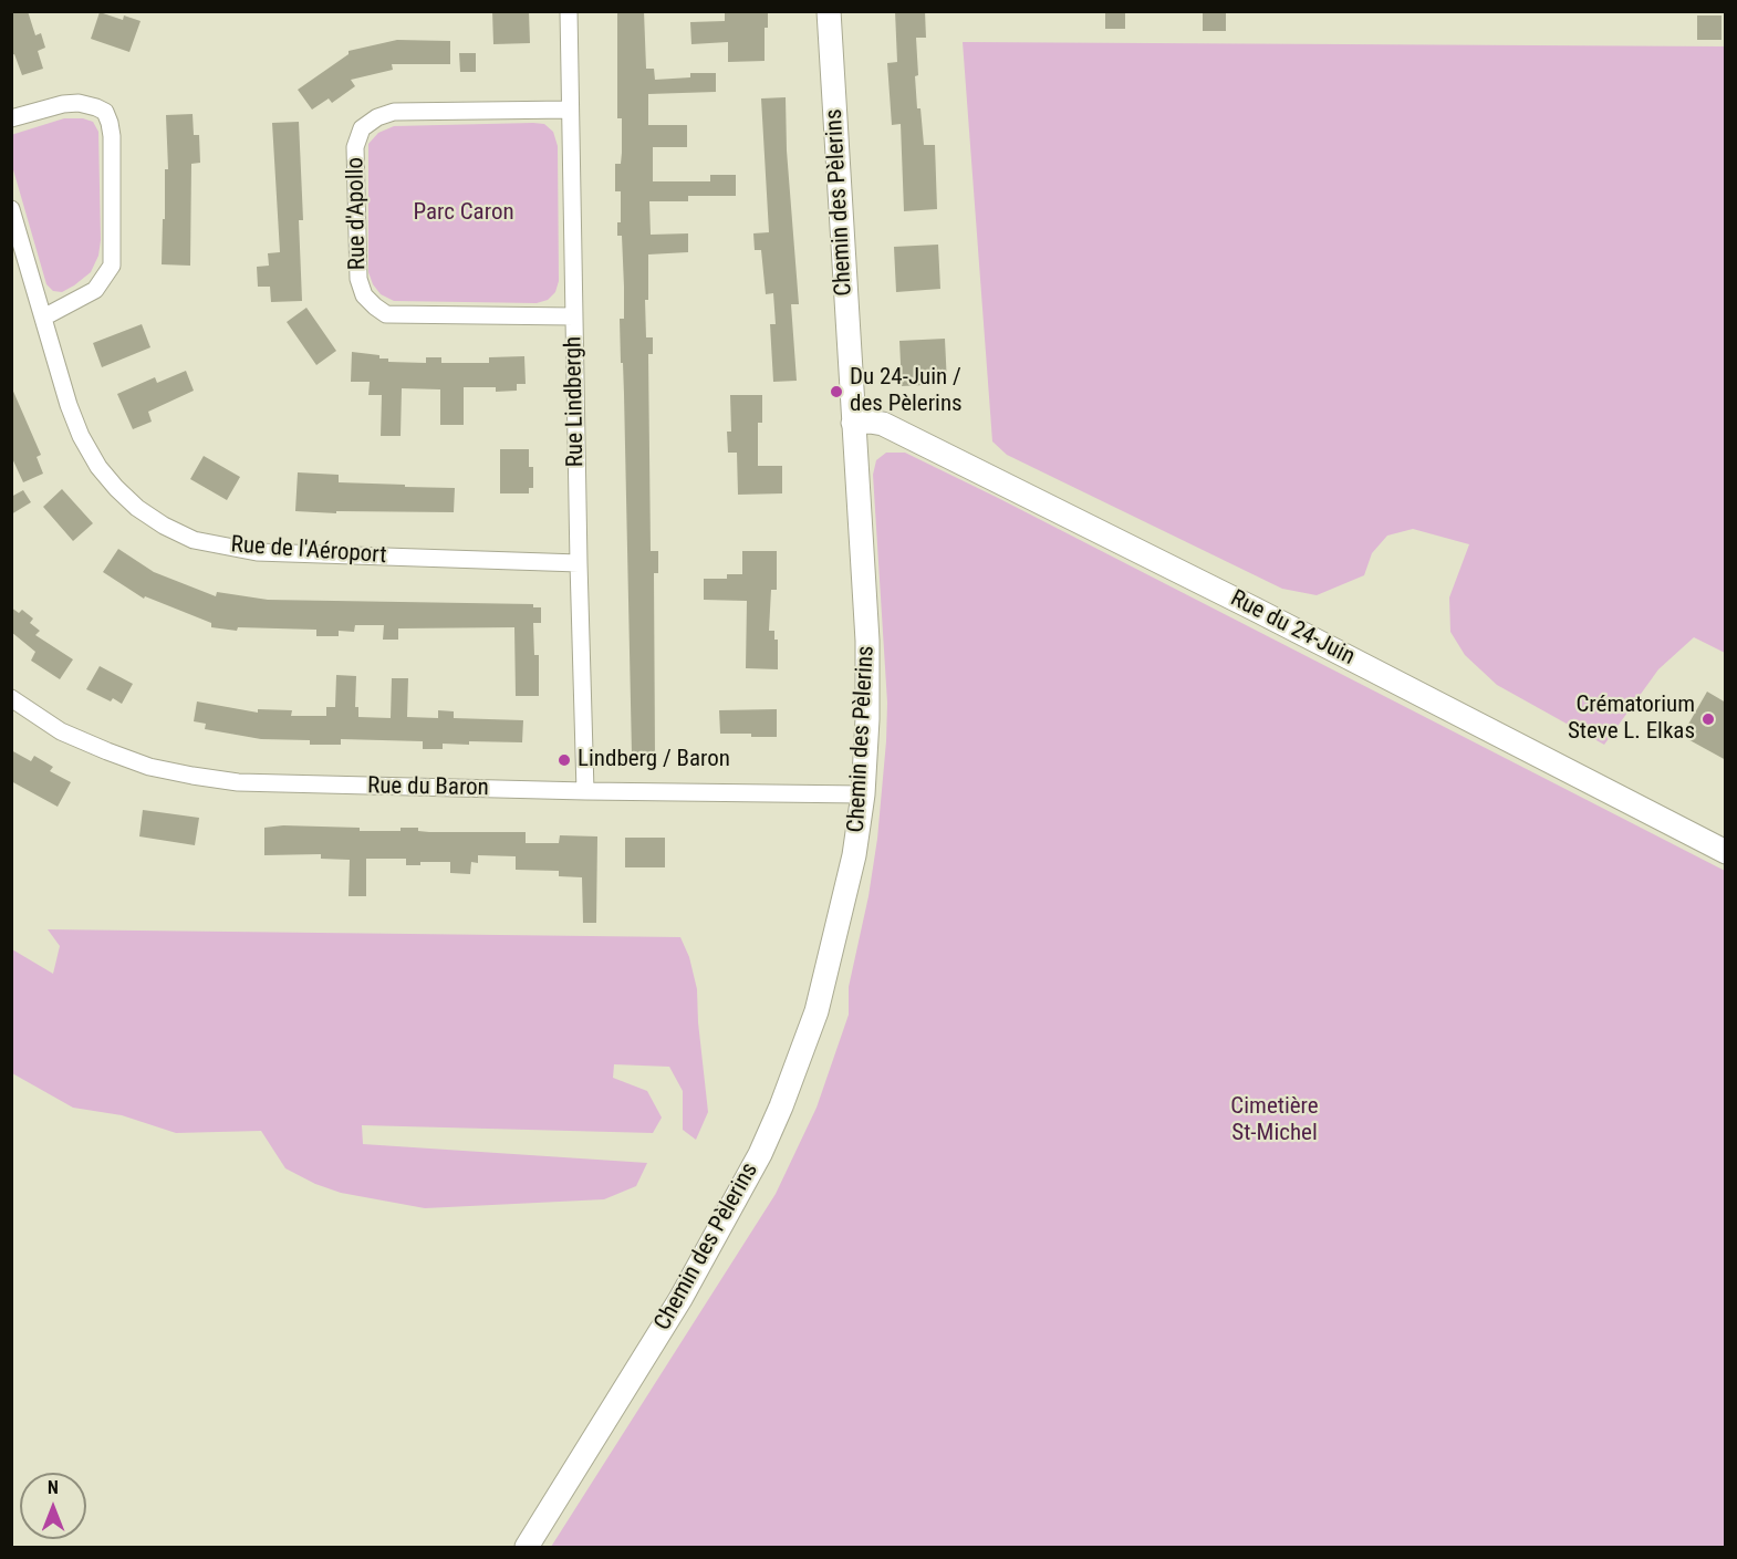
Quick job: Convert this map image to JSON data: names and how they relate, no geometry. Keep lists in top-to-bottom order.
{
  "streets": {
    "street": [
      "Chemin des Pèlerins",
      "Rue d'Apollo",
      "Rue Lindbergh",
      "Rue de l'Aéroport",
      "Rue du 24-Juin",
      "Rue du Baron"
    ]
  },
  "crossings": [
    ["Chemin des Pèlerins", "Rue du 24-Juin"],
    ["Chemin des Pèlerins", "Rue du Baron"],
    ["Rue d'Apollo", "Rue Lindbergh"],
    ["Rue Lindbergh", "Rue de l'Aéroport"],
    ["Rue Lindbergh", "Rue du Baron"]
  ],
  "parks": ["Parc Caron", "Cimetière St-Michel"],
  "places": ["Du 24-Juin / des Pèlerins", "Crématorium Steve L. Elkas", "Lindberg / Baron"],
  "north": "top"
}
